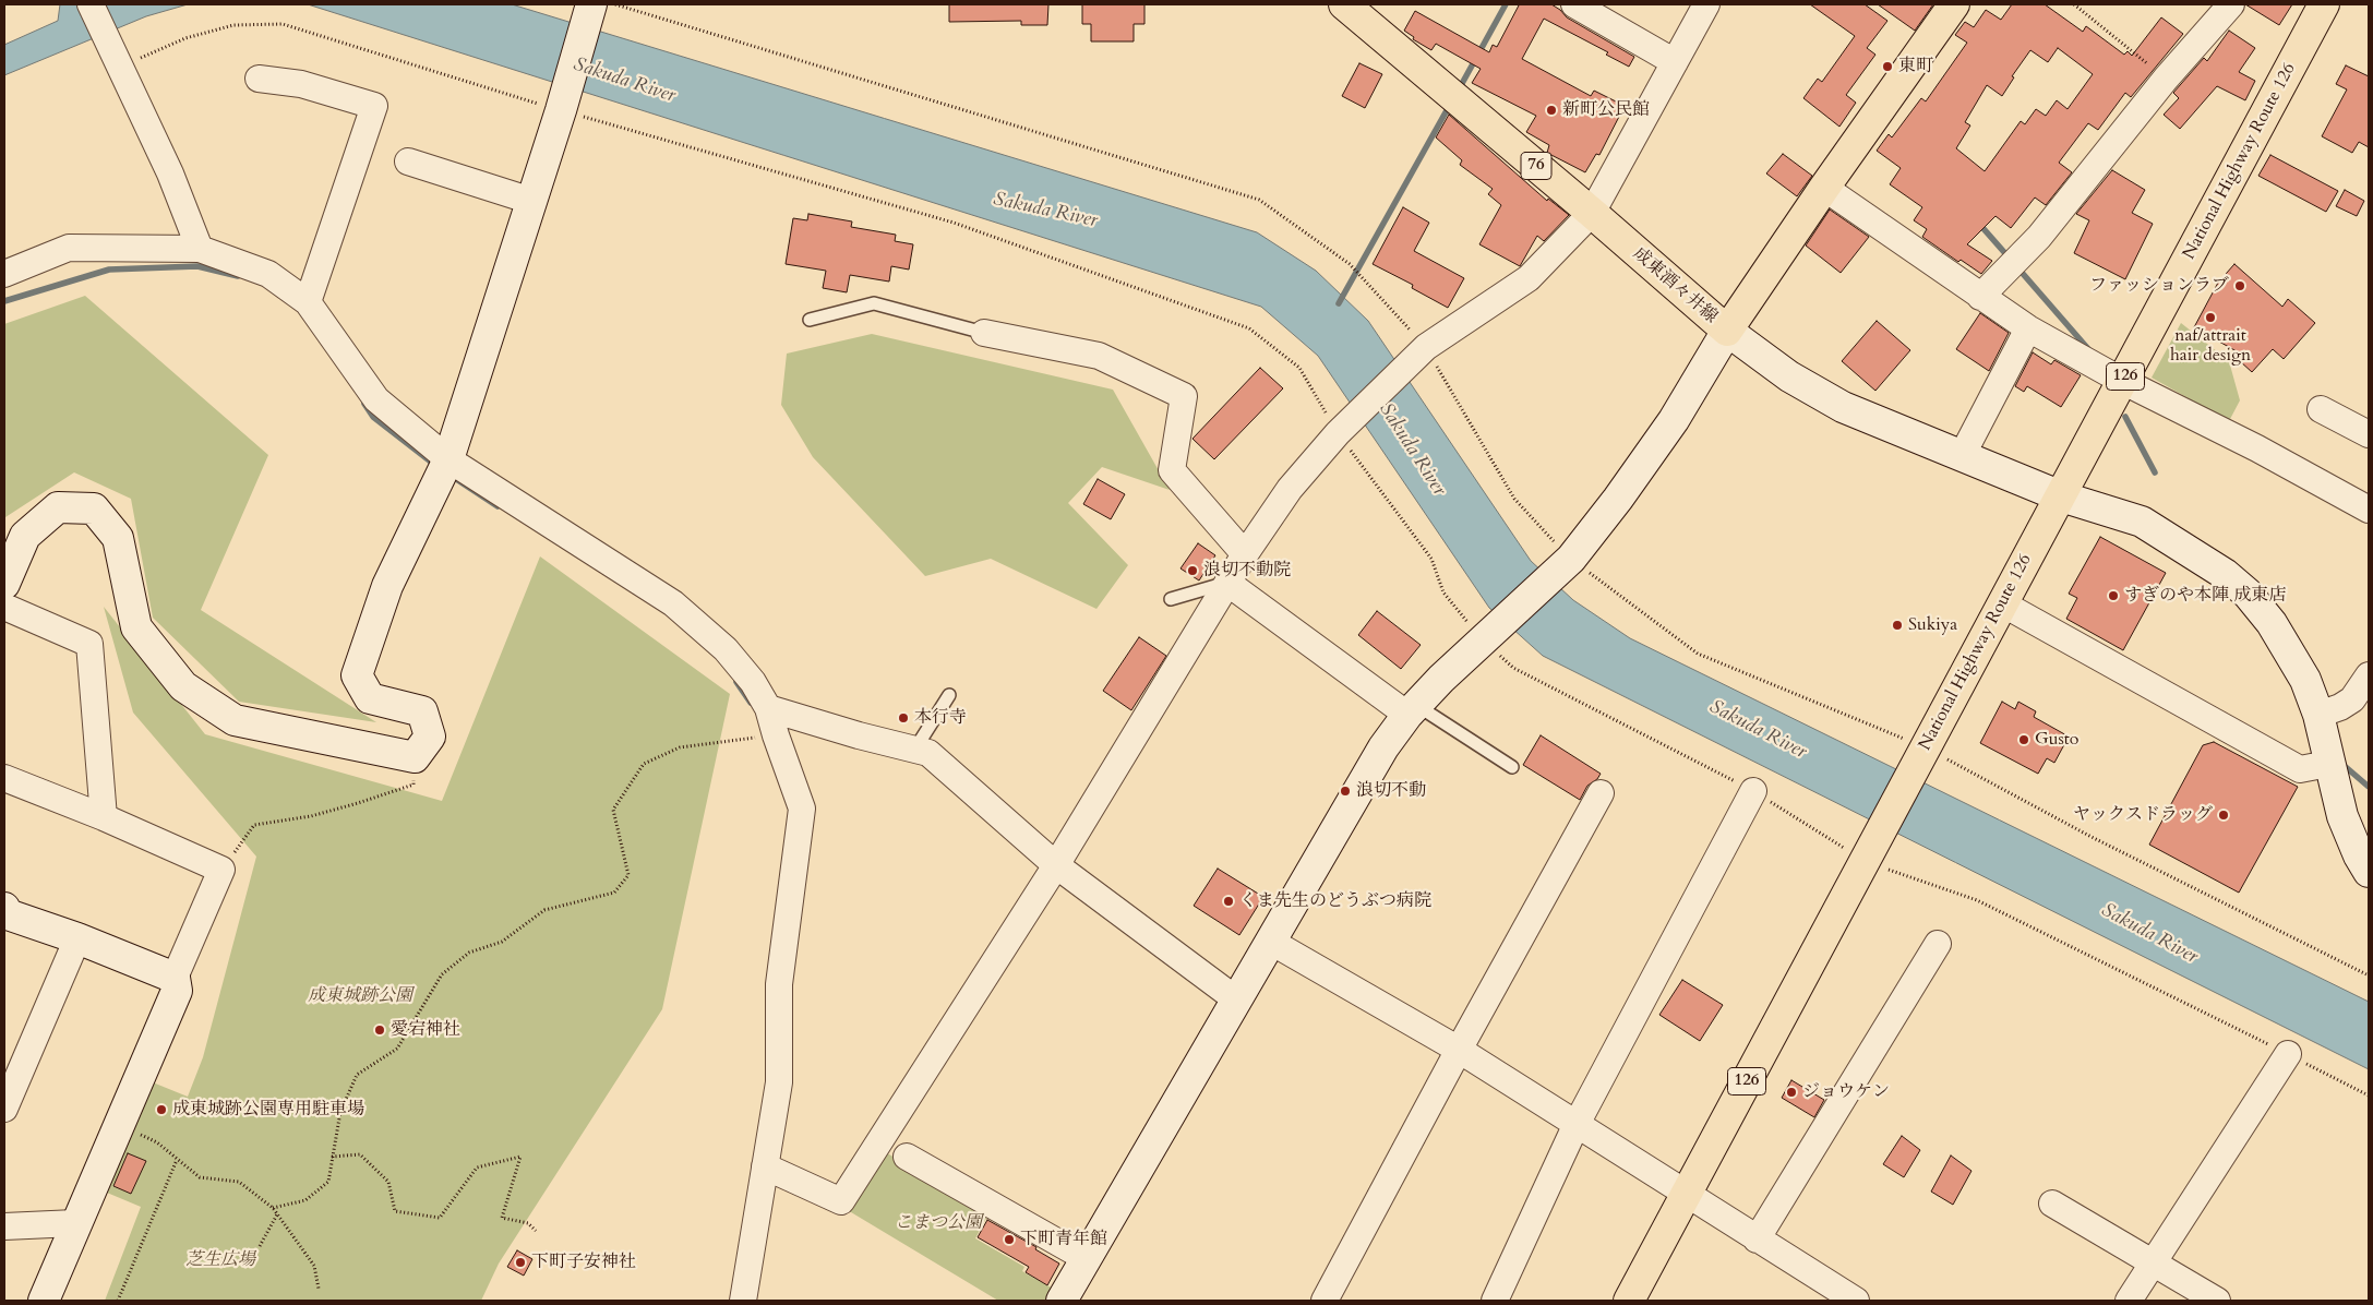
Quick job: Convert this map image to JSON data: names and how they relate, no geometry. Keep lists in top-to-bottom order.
{
  "streets": {
    "main road": [
      "National Highway Route 126",
      "76",
      "成東酒々井線",
      "126"
    ]
  },
  "water": ["Sakuda River"],
  "parks": ["成東城跡公園", "こまつ公園", "芝生広場"],
  "places": [
    "東町",
    "新町公民館",
    "ファッションラブ",
    "naf/attrait hair design",
    "浪切不動院",
    "すぎのや本陣 成東店",
    "Sukiya",
    "本行寺",
    "Gusto",
    "浪切不動",
    "ヤックスドラッグ",
    "くま先生のどうぶつ病院",
    "愛宕神社",
    "ジョウケン",
    "成東城跡公園専用駐車場",
    "下町青年館",
    "下町子安神社"
  ]
}
